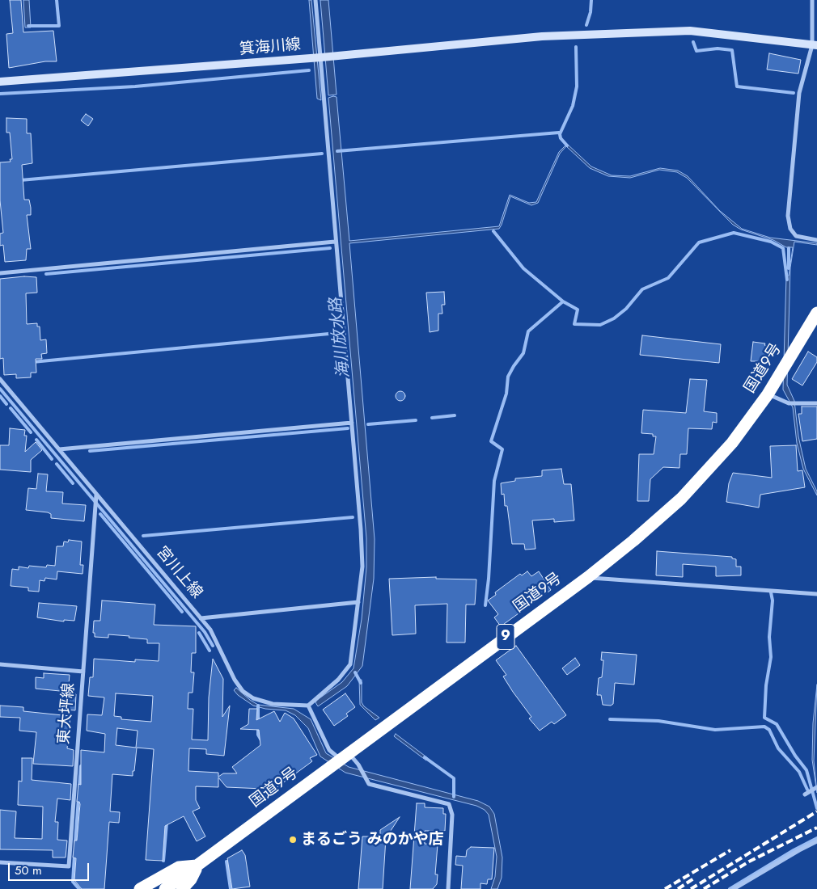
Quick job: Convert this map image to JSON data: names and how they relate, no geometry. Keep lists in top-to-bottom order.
{
  "streets": {
    "highway": ["国道9号", "9"],
    "street": ["箕海川線", "宮川上線", "東大坪線"]
  },
  "crossings": [
    ["国道9号", "9"],
    ["宮川上線", "東大坪線"]
  ],
  "water": ["海川放水路"],
  "places": ["まるごう みのかや店"],
  "scale_bar": "50 m"
}
